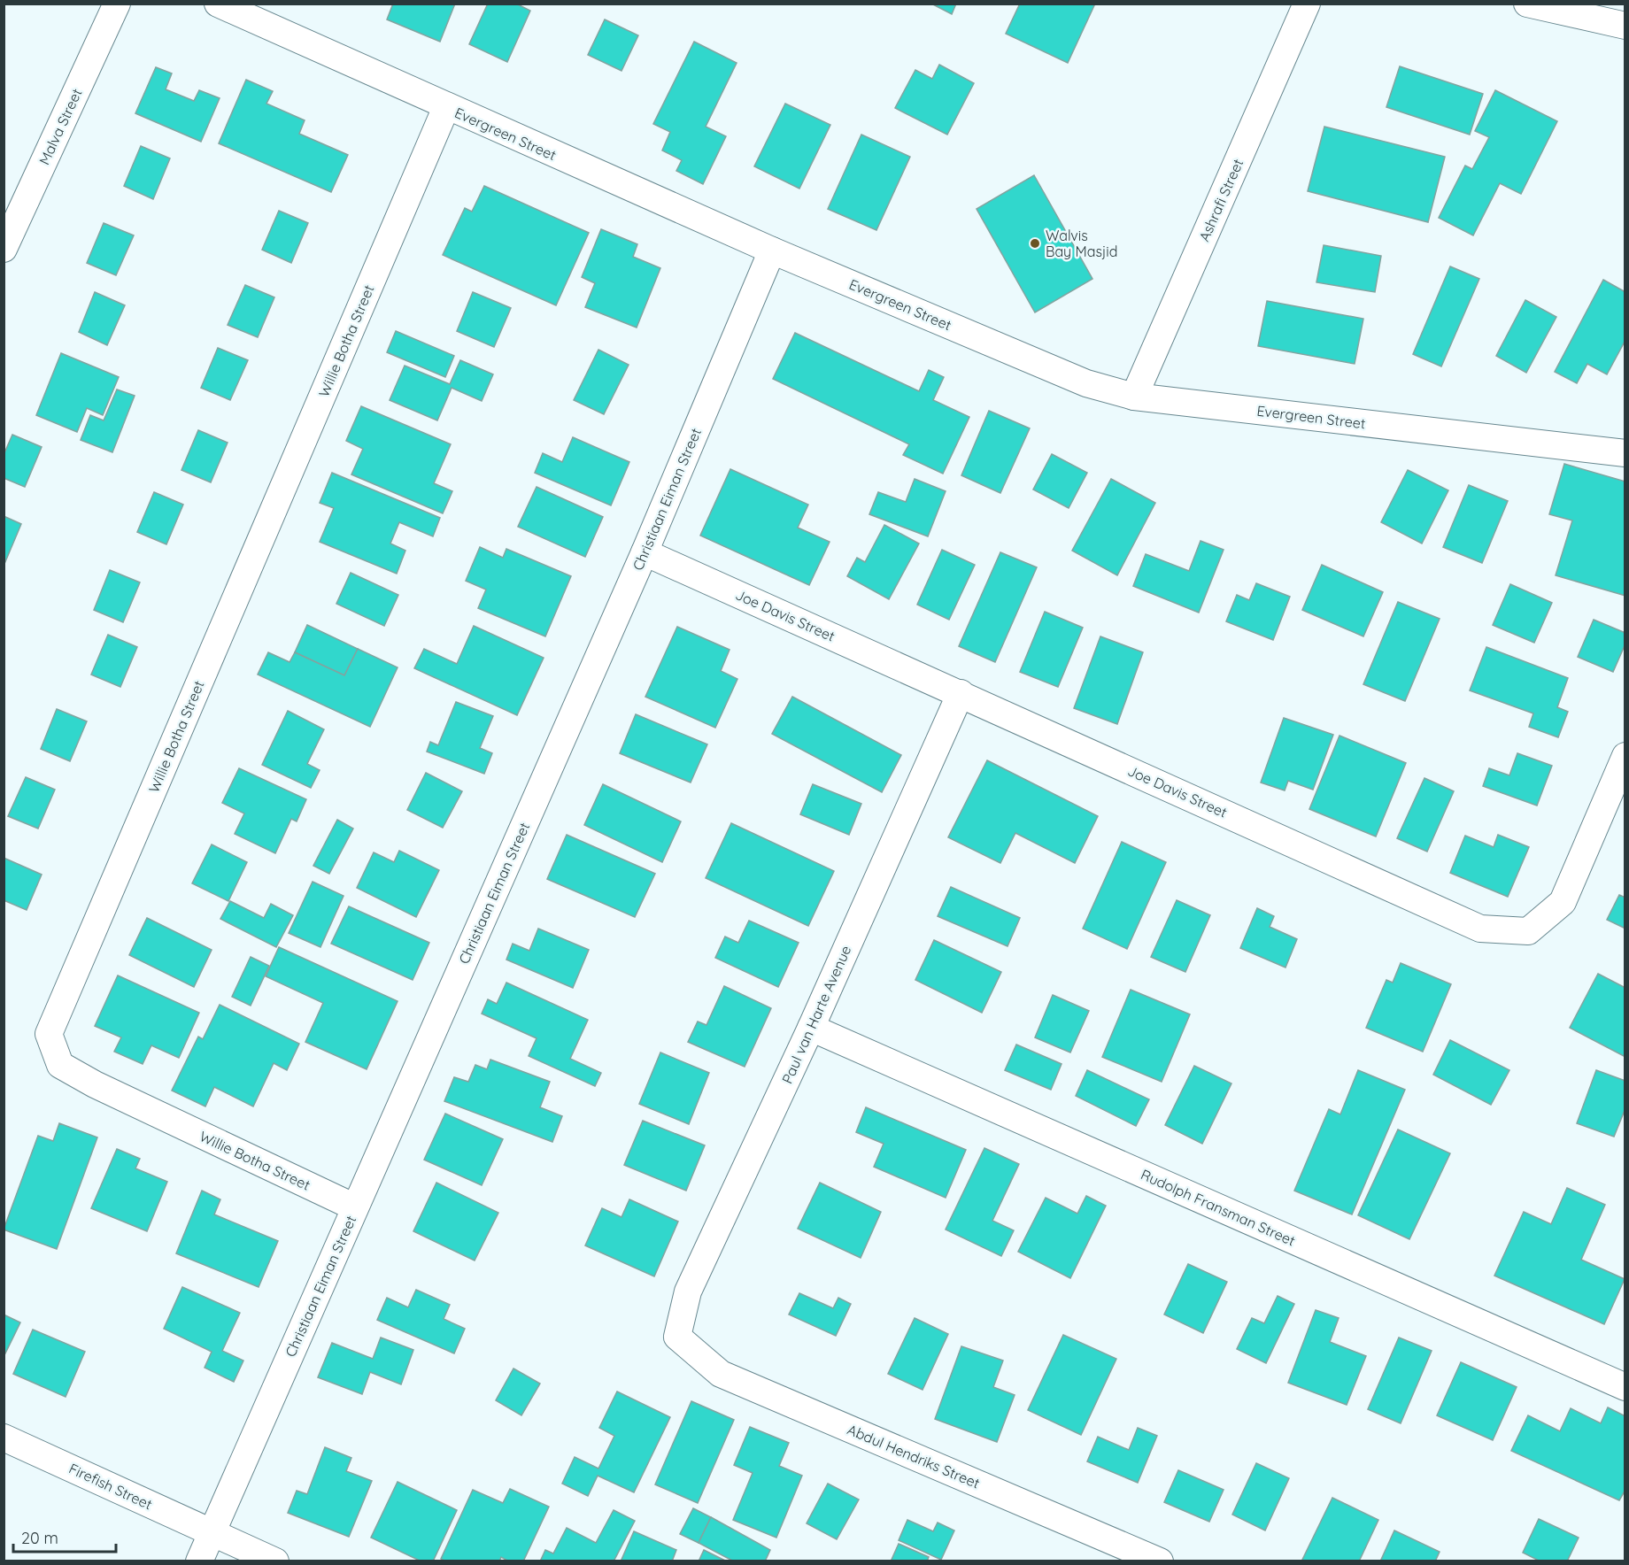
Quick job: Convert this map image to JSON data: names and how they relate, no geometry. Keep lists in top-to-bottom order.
{
  "streets": {
    "street": [
      "Malva Street",
      "Evergreen Street",
      "Ashrafi Street",
      "Willie Botha Street",
      "Christiaan Eiman Street",
      "Joe Davis Street",
      "Paul van Harte Avenue",
      "Rudolph Fransman Street",
      "Abdul Hendriks Street",
      "Firefish Street"
    ]
  },
  "crossings": [
    ["Evergreen Street", "Ashrafi Street"],
    ["Evergreen Street", "Willie Botha Street"],
    ["Evergreen Street", "Christiaan Eiman Street"],
    ["Willie Botha Street", "Christiaan Eiman Street"],
    ["Christiaan Eiman Street", "Joe Davis Street"],
    ["Christiaan Eiman Street", "Firefish Street"],
    ["Joe Davis Street", "Paul van Harte Avenue"],
    ["Paul van Harte Avenue", "Rudolph Fransman Street"],
    ["Paul van Harte Avenue", "Abdul Hendriks Street"]
  ],
  "places": ["Walvis Bay Masjid"],
  "scale_bar": "20 m"
}
